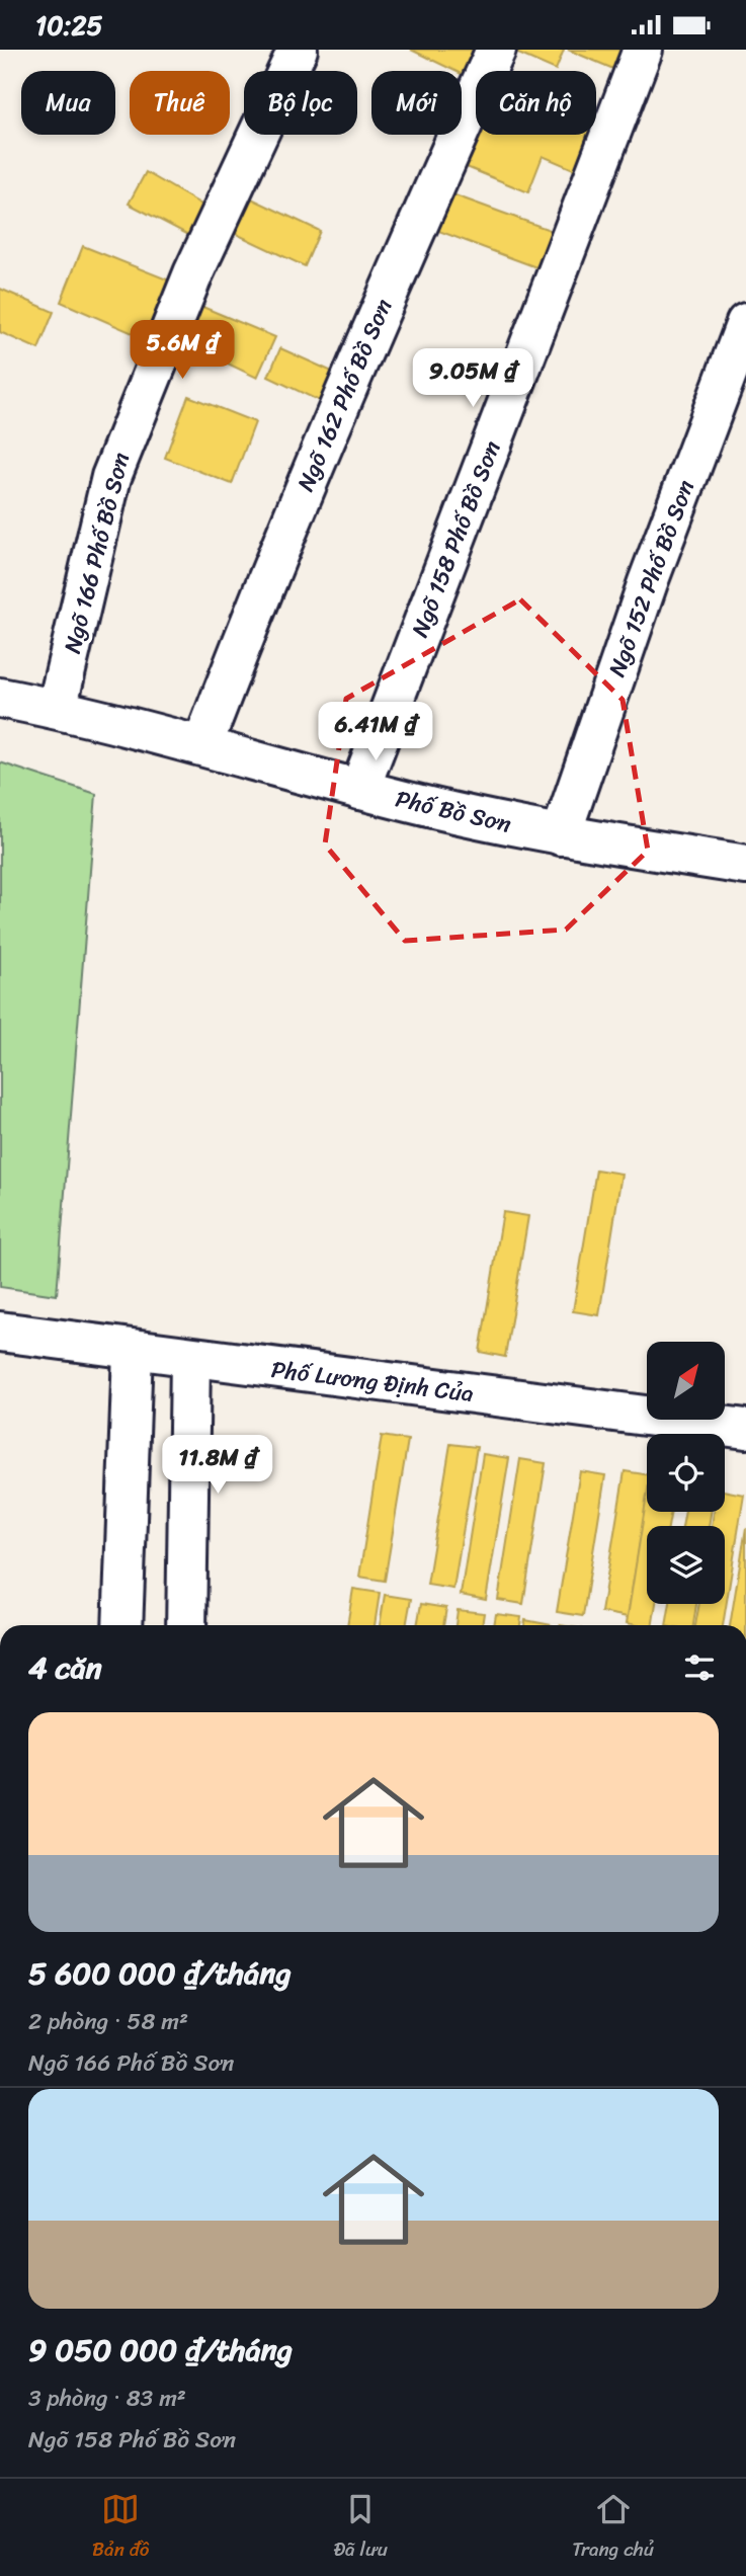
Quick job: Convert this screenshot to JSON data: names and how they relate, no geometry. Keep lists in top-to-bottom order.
{
  "streets": {
    "street": [
      "Ngõ 162 Phố Bồ Sơn",
      "Ngõ 158 Phố Bồ Sơn",
      "Ngõ 166 Phố Bồ Sơn",
      "Ngõ 152 Phố Bồ Sơn",
      "Phố Bồ Sơn",
      "Phố Lương Định Của"
    ]
  },
  "crossings": [
    ["Ngõ 162 Phố Bồ Sơn", "Phố Bồ Sơn"],
    ["Ngõ 158 Phố Bồ Sơn", "Phố Bồ Sơn"],
    ["Ngõ 166 Phố Bồ Sơn", "Phố Bồ Sơn"],
    ["Ngõ 152 Phố Bồ Sơn", "Phố Bồ Sơn"]
  ],
  "north": "top right",
  "page": {
    "status": "10:25",
    "chip": [
      "Mua",
      "Thuê",
      "Bộ lọc",
      "Mới",
      "Căn hộ"
    ],
    "price": [
      "5.6M ₫",
      "9.05M ₫",
      "6.41M ₫",
      "11.8M ₫"
    ],
    "heading": "4 căn",
    "list": [
      {
        "name": "5 600 000 ₫/tháng",
        "note": "2 phòng · 58 m² · Ngõ 166 Phố Bồ Sơn"
      },
      {
        "name": "9 050 000 ₫/tháng",
        "note": "3 phòng · 83 m² · Ngõ 158 Phố Bồ Sơn"
      }
    ],
    "tabs": ["Bản đồ", "Đã lưu", "Trang chủ"]
  }
}
